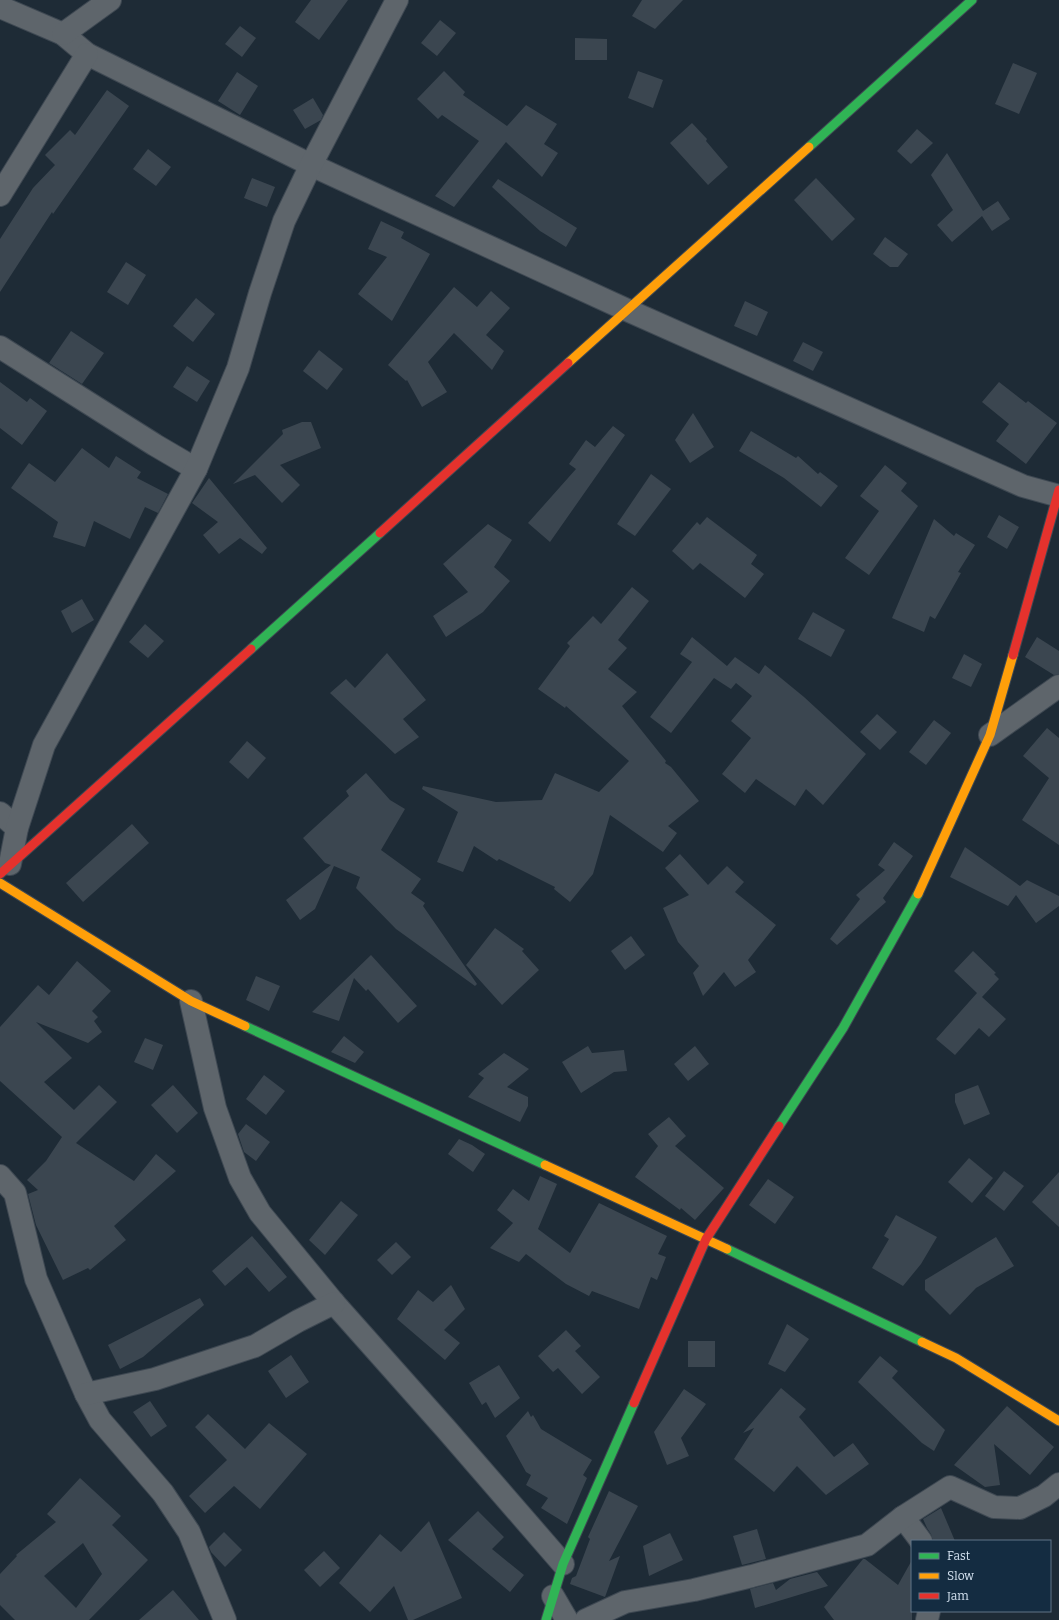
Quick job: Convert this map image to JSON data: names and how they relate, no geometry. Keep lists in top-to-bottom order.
{
  "legend": ["Fast", "Slow", "Jam"]
}
